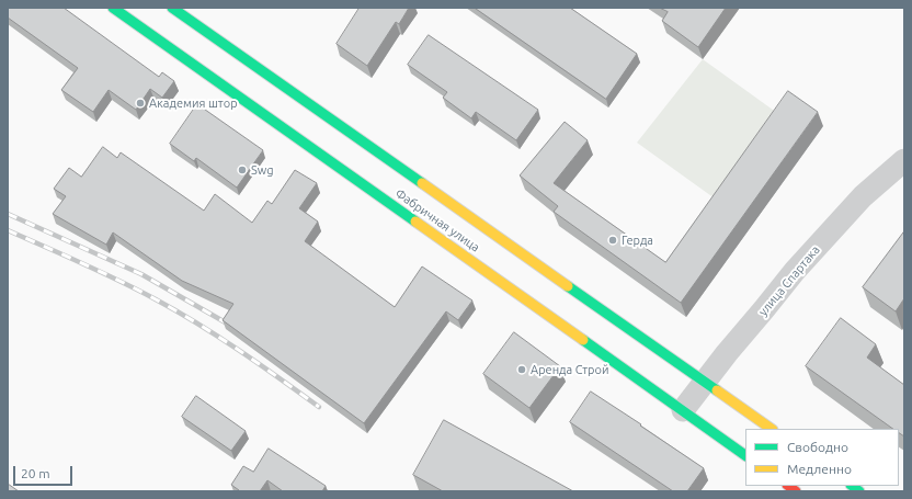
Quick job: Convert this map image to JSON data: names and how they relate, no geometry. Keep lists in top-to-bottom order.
{
  "streets": {
    "main road": ["Фабричная улица"],
    "street": ["улица Спартака"]
  },
  "crossings": [
    ["Фабричная улица", "улица Спартака"]
  ],
  "places": [
    "Академия штор",
    "Swg",
    "Герда",
    "Аренда Строй"
  ],
  "legend": ["Свободно", "Медленно"],
  "scale_bar": "20 m"
}
